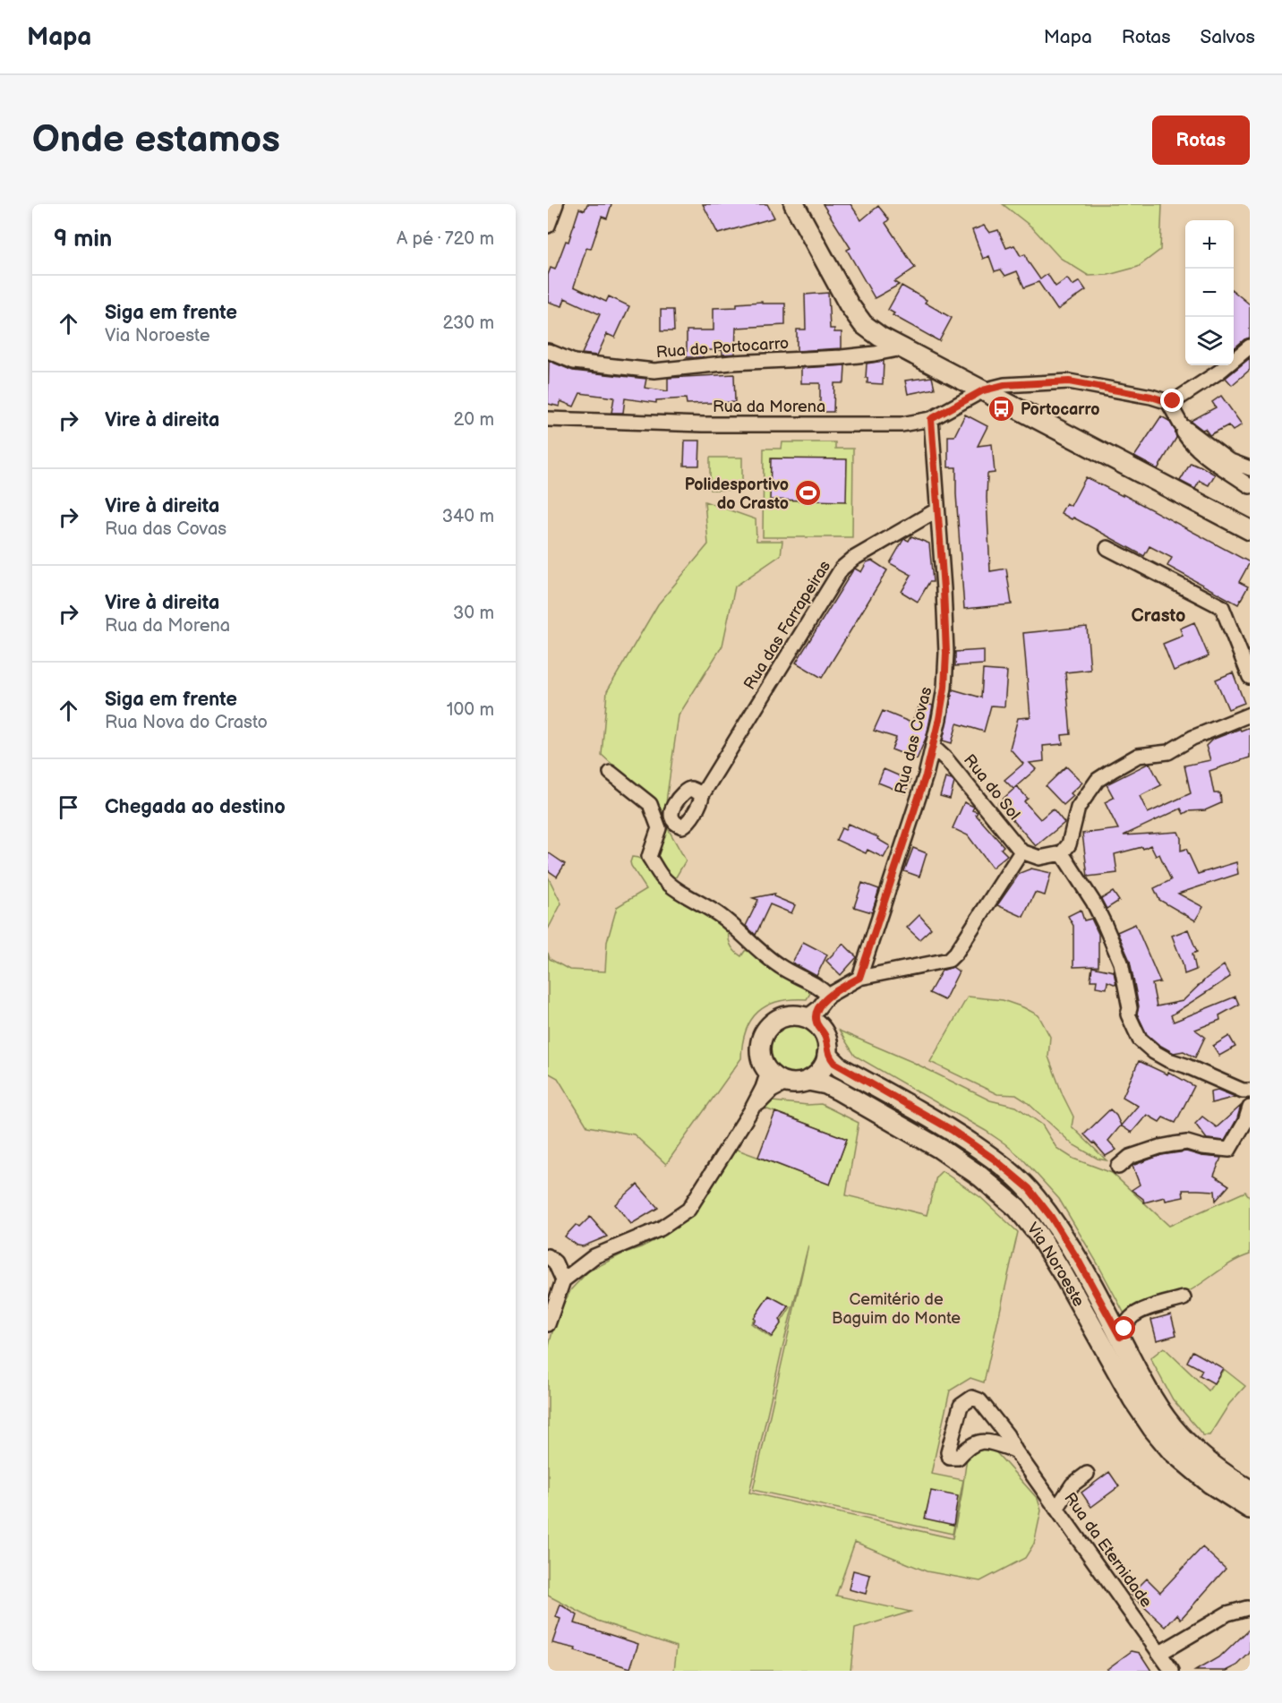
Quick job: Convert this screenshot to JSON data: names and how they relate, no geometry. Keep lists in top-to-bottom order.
{
  "streets": {
    "main road": ["Via Noroeste"],
    "street": [
      "Rua do Portocarro",
      "Rua da Morena",
      "Rua das Farrapeiras",
      "Rua das Covas",
      "Rua do Sol",
      "Rua da Eternidade"
    ]
  },
  "crossings": [
    ["Rua da Morena", "Rua das Covas"],
    ["Rua das Farrapeiras", "Rua das Covas"],
    ["Rua das Covas", "Rua do Sol"]
  ],
  "districts": ["Crasto"],
  "parks": ["Cemitério de Baguim do Monte"],
  "places": {
    "bus stop": ["Portocarro"],
    "sports": ["Polidesportivo do Crasto"]
  },
  "page": {
    "header": "Mapa",
    "nav": ["Mapa", "Rotas", "Salvos"],
    "buttons": "Rotas",
    "title": "Onde estamos",
    "heading": ["9 min", "A pé · 720 m"],
    "map_buttons": ["+", "−"],
    "list": [
      ["Siga em frente", "Via Noroeste", "230 m"],
      ["Vire à direita", "20 m"],
      ["Vire à direita", "Rua das Covas", "340 m"],
      ["Vire à direita", "Rua da Morena", "30 m"],
      ["Siga em frente", "Rua Nova do Crasto", "100 m"],
      "Chegada ao destino"
    ]
  }
}
